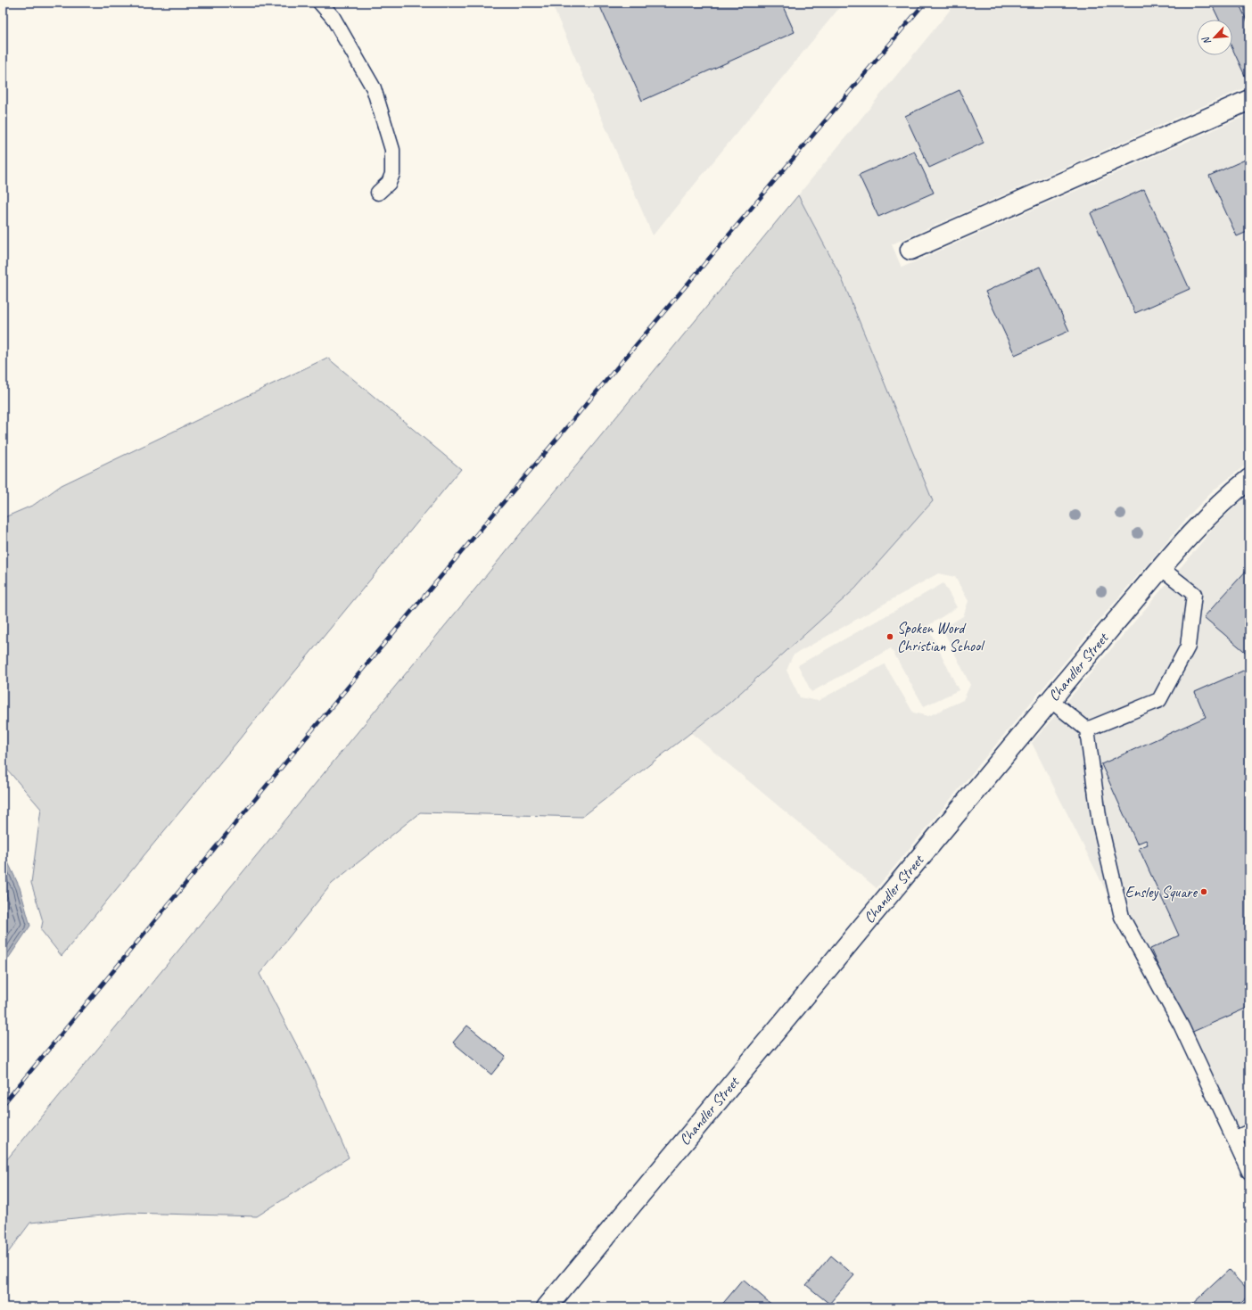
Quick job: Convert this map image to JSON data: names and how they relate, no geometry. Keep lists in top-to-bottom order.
{
  "streets": {
    "street": ["Chandler Street"]
  },
  "places": ["Spoken Word Christian School", "Ensley Square"],
  "north": "bottom left"
}
